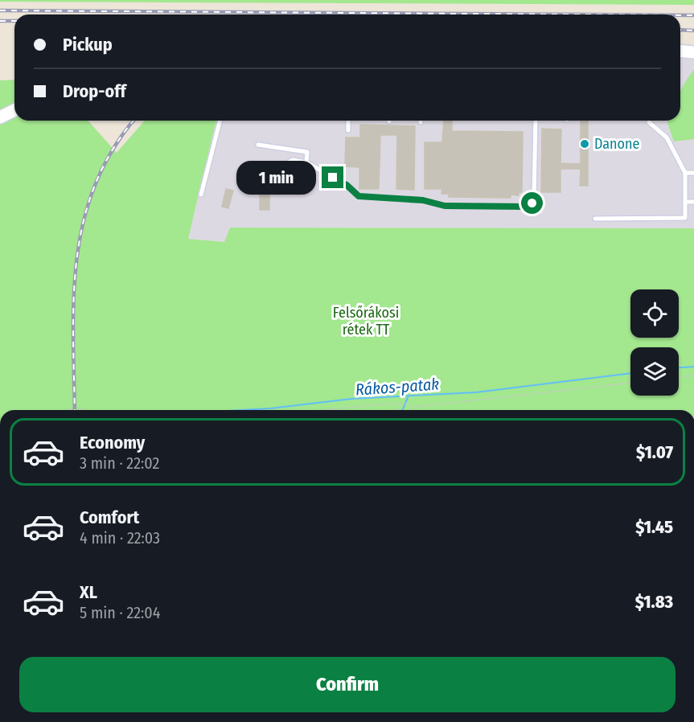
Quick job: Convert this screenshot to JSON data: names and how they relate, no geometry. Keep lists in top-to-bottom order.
{
  "water": ["Rákos-patak"],
  "parks": ["Felsőrákosi rétek TT"],
  "places": ["Danone"],
  "page": {
    "banner": ["Pickup", "Drop-off"],
    "bubble": "1 min",
    "list": [
      {
        "name": "Economy",
        "note": "3 min · 22:02",
        "value": "$1.07"
      },
      {
        "name": "Comfort",
        "note": "4 min · 22:03",
        "value": "$1.45"
      },
      {
        "name": "XL",
        "note": "5 min · 22:04",
        "value": "$1.83"
      }
    ],
    "buttons": "Confirm"
  }
}
